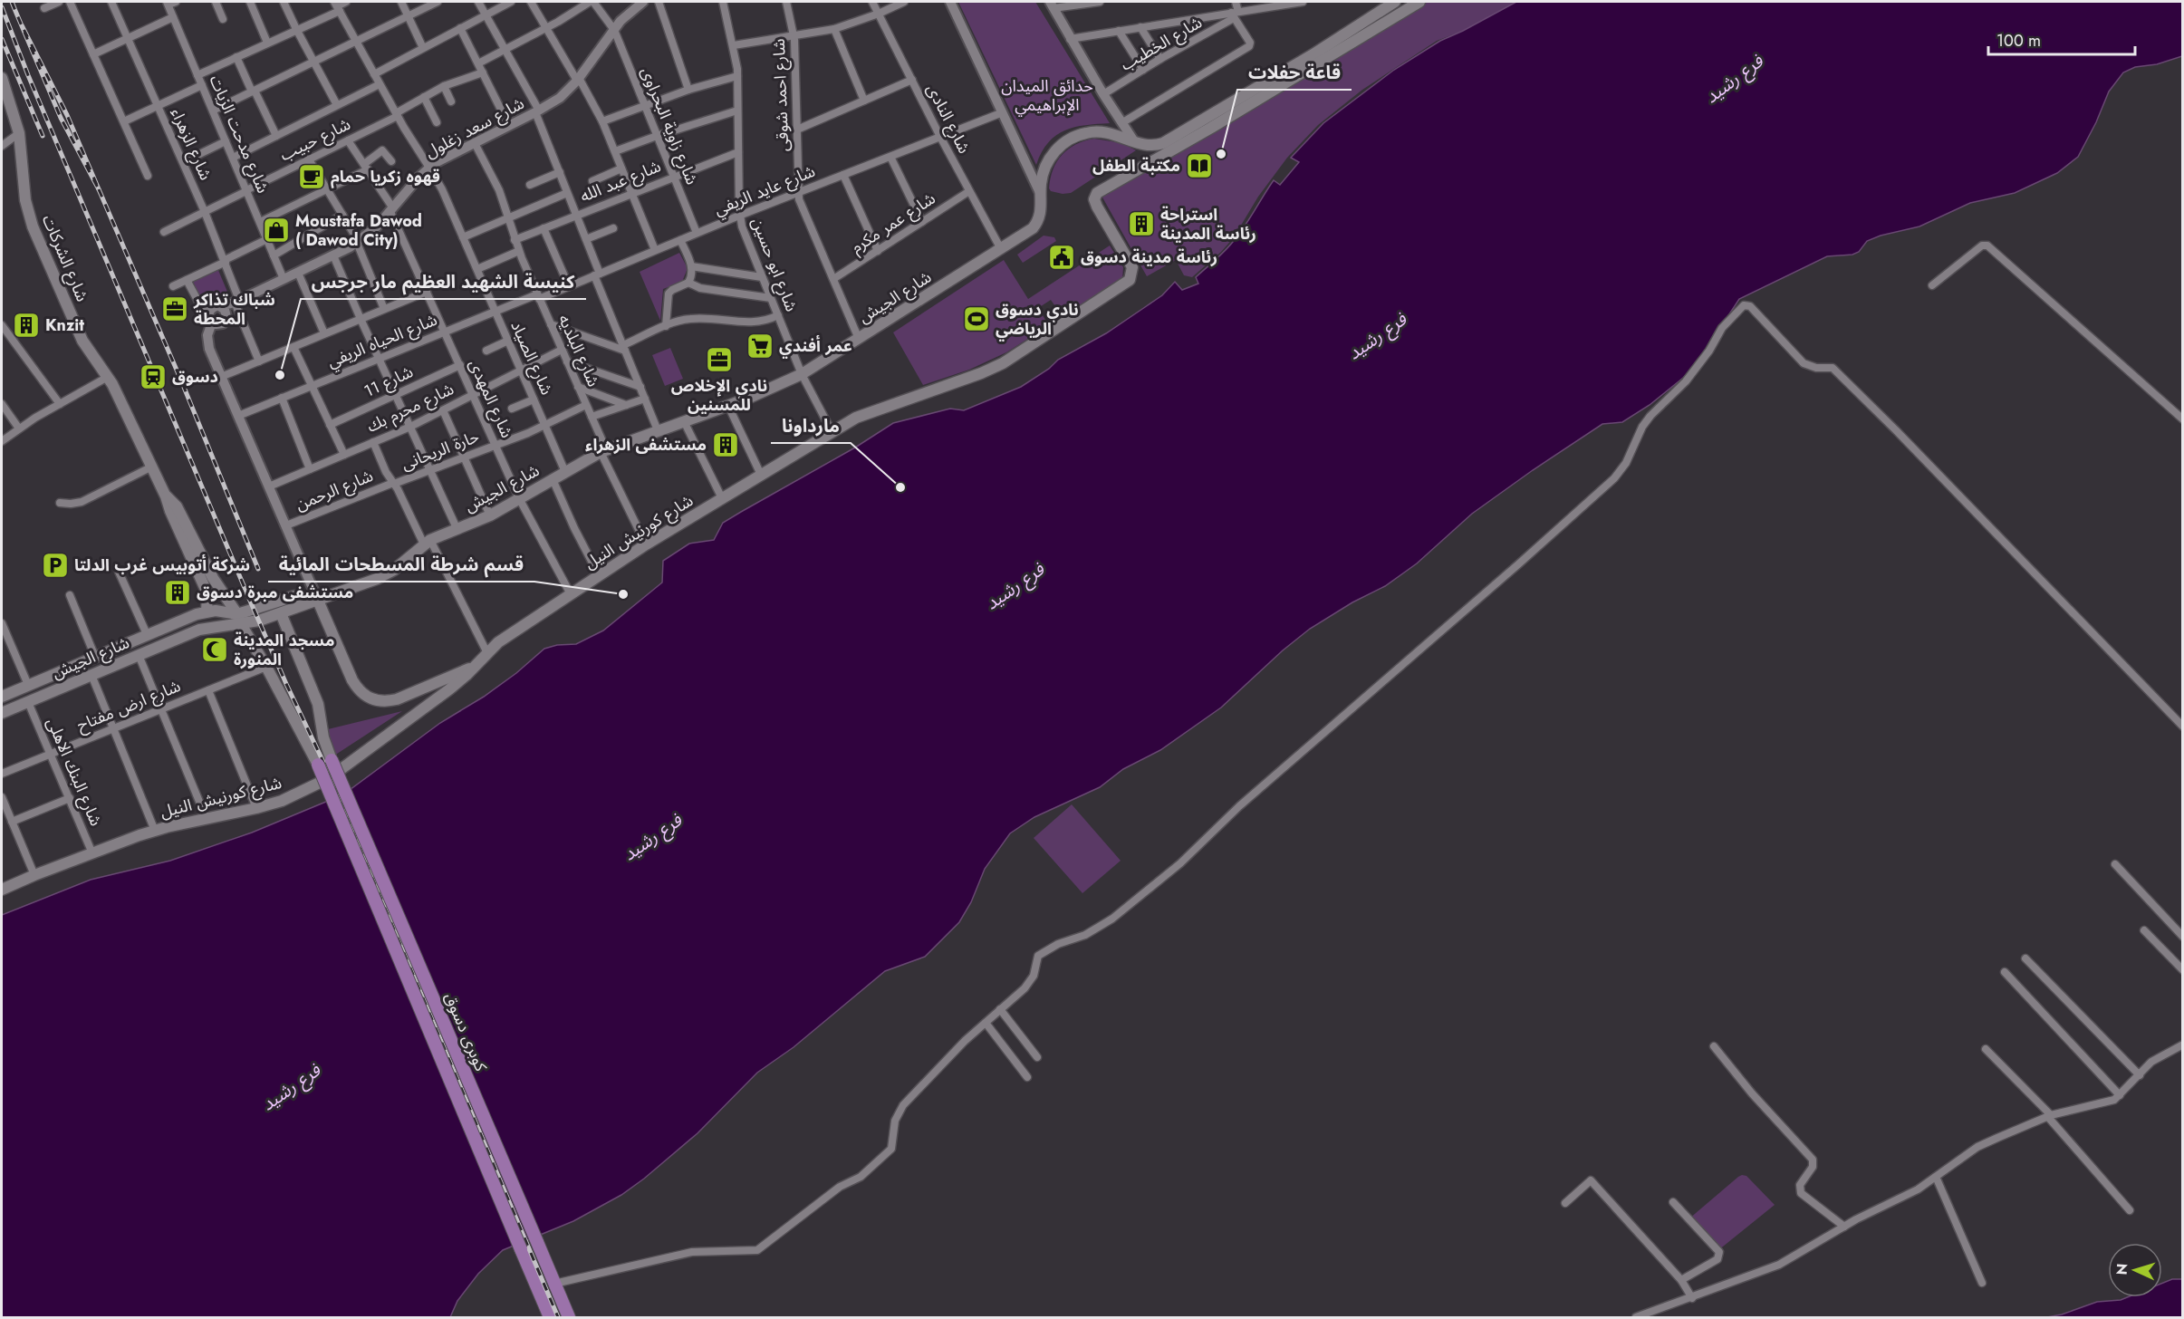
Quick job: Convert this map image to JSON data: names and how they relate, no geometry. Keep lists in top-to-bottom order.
{
  "streets": {
    "highway": ["كوبرى دسوق"],
    "main road": ["شارع الشركات", "شارع الجيش", "شارع كورنيش النيل"],
    "street": [
      "شارع الخطيب",
      "شارع احمد شوقى",
      "شارع النادى",
      "شارع زاوية البحراوى",
      "شارع سعد زغلول",
      "شارع مدحت الزيات",
      "شارع حبيب",
      "شارع الزهراء",
      "شارع عبد الله",
      "شارع عايد الريفي",
      "شارع عمر مكرم",
      "شارع ابو حسين",
      "شارع الحياه الريفي",
      "شارع البلديه",
      "شارع الصياد",
      "شارع 11",
      "شارع المهدى",
      "شارع محرم بك",
      "حارة الريحانى",
      "شارع الرحمن",
      "شارع ارض مفتاح",
      "شارع البنك الاهلى"
    ]
  },
  "crossings": [
    ["شارع احمد شوقى", "شارع عايد الريفي"],
    ["شارع احمد شوقى", "شارع عمر مكرم"],
    ["شارع احمد شوقى", "شارع الجيش"],
    ["شارع النادى", "شارع عايد الريفي"],
    ["شارع النادى", "شارع عمر مكرم"],
    ["شارع النادى", "شارع الجيش"],
    ["شارع زاوية البحراوى", "شارع سعد زغلول"],
    ["شارع زاوية البحراوى", "شارع عبد الله"],
    ["شارع زاوية البحراوى", "شارع عايد الريفي"],
    ["شارع سعد زغلول", "شارع مدحت الزيات"],
    ["شارع سعد زغلول", "شارع الزهراء"],
    ["شارع سعد زغلول", "شارع البلديه"],
    ["شارع سعد زغلول", "شارع الصياد"],
    ["شارع سعد زغلول", "شارع المهدى"],
    ["شارع مدحت الزيات", "شارع حبيب"],
    ["شارع حبيب", "شارع الزهراء"],
    ["شارع حبيب", "شارع الصياد"],
    ["شارع حبيب", "شارع المهدى"],
    ["شارع عبد الله", "شارع ابو حسين"],
    ["شارع عبد الله", "شارع البلديه"],
    ["شارع عايد الريفي", "شارع ابو حسين"],
    ["شارع عايد الريفي", "شارع الحياه الريفي"],
    ["شارع عايد الريفي", "شارع البلديه"],
    ["شارع الشركات", "شارع الجيش"],
    ["شارع الشركات", "شارع ارض مفتاح"],
    ["شارع الشركات", "كوبرى دسوق"],
    ["شارع ابو حسين", "شارع الجيش"],
    ["شارع ابو حسين", "شارع كورنيش النيل"],
    ["شارع الجيش", "شارع البلديه"],
    ["شارع الجيش", "شارع الصياد"],
    ["شارع الجيش", "شارع المهدى"],
    ["شارع الجيش", "شارع البنك الاهلى"],
    ["شارع الحياه الريفي", "شارع البلديه"],
    ["شارع الحياه الريفي", "شارع الصياد"],
    ["شارع الحياه الريفي", "شارع المهدى"],
    ["شارع البلديه", "شارع محرم بك"],
    ["شارع البلديه", "حارة الريحانى"],
    ["شارع البلديه", "شارع كورنيش النيل"],
    ["شارع الصياد", "شارع محرم بك"],
    ["شارع الصياد", "حارة الريحانى"],
    ["شارع 11", "شارع المهدى"],
    ["شارع المهدى", "شارع محرم بك"],
    ["شارع المهدى", "حارة الريحانى"],
    ["شارع المهدى", "شارع كورنيش النيل"],
    ["حارة الريحانى", "شارع الرحمن"],
    ["شارع كورنيش النيل", "شارع البنك الاهلى"],
    ["شارع ارض مفتاح", "شارع البنك الاهلى"]
  ],
  "water": ["فرع رشيد"],
  "parks": ["حدائق الميدان الإبراهيمي"],
  "places": {
    "other": [
      "قاعة حفلات",
      "كنيسة الشهيد العظيم مار جرجس",
      "مارداونا",
      "قسم شرطة المسطحات المائية"
    ],
    "library": ["مكتبة الطفل"],
    "cafe": ["قهوه زكريا حمام"],
    "building": [
      "استراحة رئاسة المدينة",
      "Knzit",
      "مستشفى الزهراء",
      "مستشفى مبرة دسوق"
    ],
    "shop": ["Moustafa Dawod ( Dawod City)"],
    "public building": ["رئاسة مدينة دسوق"],
    "office": ["شباك تذاكر المحطة", "نادي الإخلاص للمسنين"],
    "sports": ["نادي دسوق الرياضي"],
    "supermarket": ["عمر أفندي"],
    "station": ["دسوق"],
    "parking": ["شركة أتوبيس غرب الدلتا"],
    "mosque": ["مسجد المدينة المنورة"]
  },
  "scale_bar": "100 m",
  "north": "left"
}
